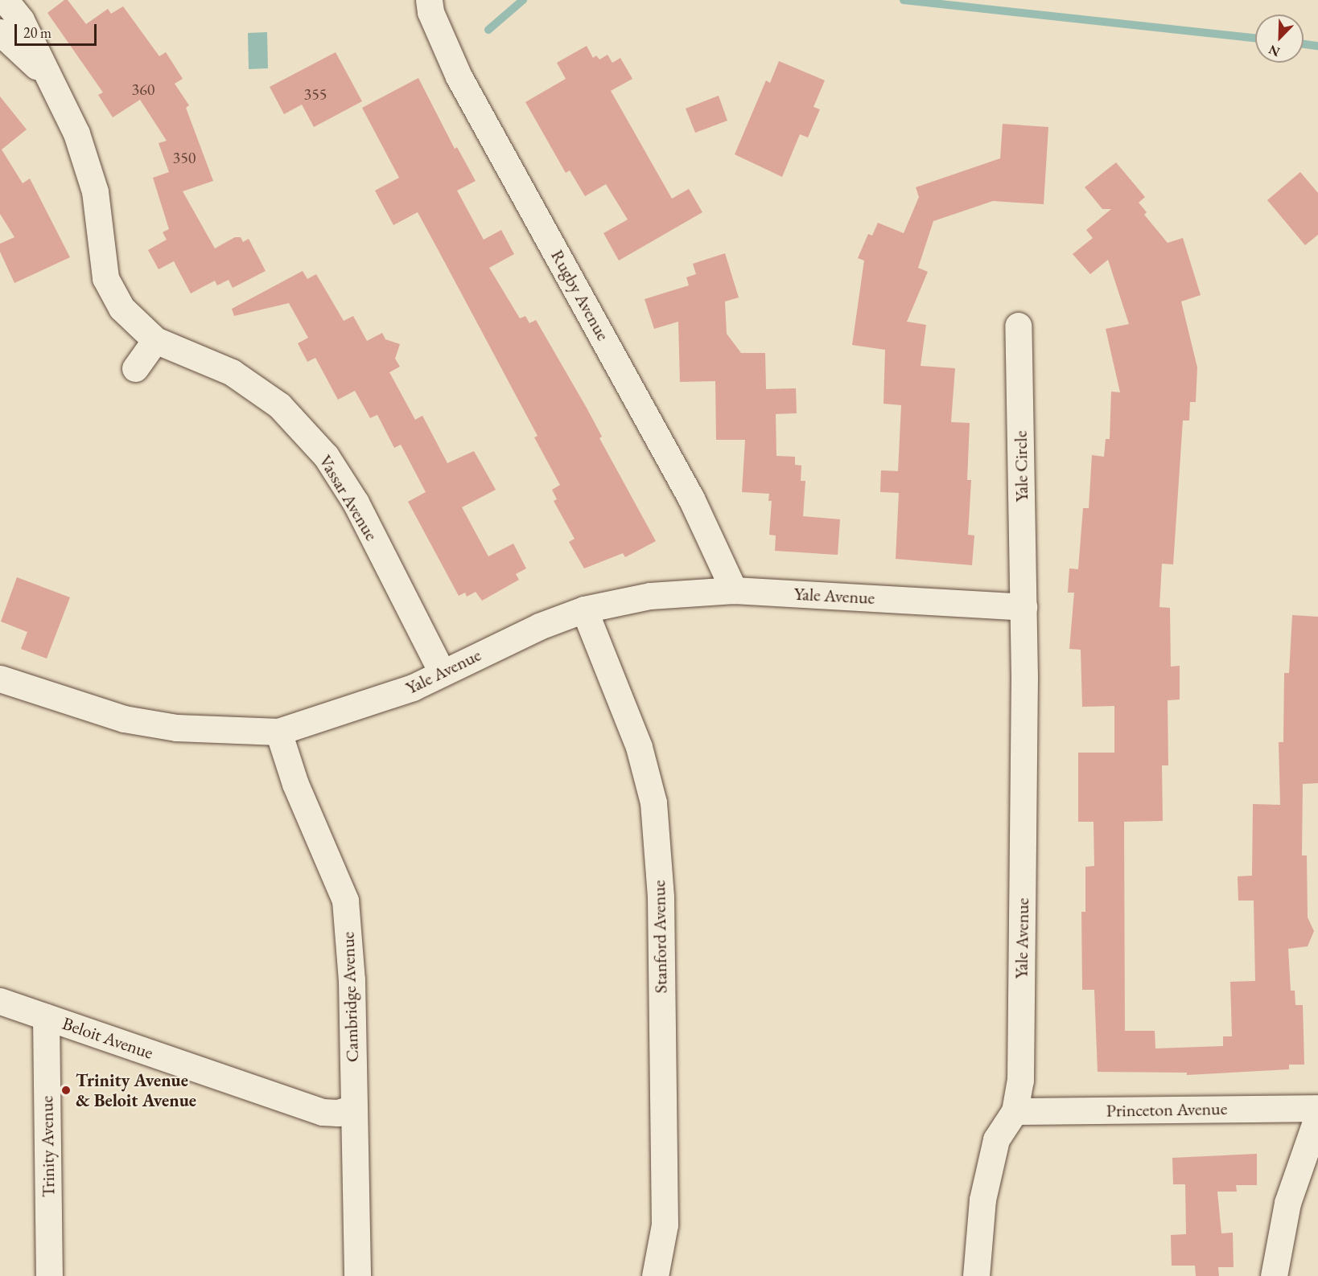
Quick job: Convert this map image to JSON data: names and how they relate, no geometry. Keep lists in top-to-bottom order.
{
  "streets": {
    "street": [
      "Rugby Avenue",
      "Yale Circle",
      "Vassar Avenue",
      "Yale Avenue",
      "Stanford Avenue",
      "Cambridge Avenue",
      "Beloit Avenue",
      "Princeton Avenue",
      "Trinity Avenue"
    ]
  },
  "crossings": [
    ["Rugby Avenue", "Yale Avenue"],
    ["Yale Circle", "Yale Avenue"],
    ["Vassar Avenue", "Yale Avenue"],
    ["Yale Avenue", "Stanford Avenue"],
    ["Yale Avenue", "Cambridge Avenue"],
    ["Yale Avenue", "Princeton Avenue"],
    ["Cambridge Avenue", "Beloit Avenue"],
    ["Beloit Avenue", "Trinity Avenue"]
  ],
  "places": ["Trinity Avenue & Beloit Avenue"],
  "house_numbers": ["360", "355", "350"],
  "scale_bar": "20 m",
  "north": "bottom left"
}
